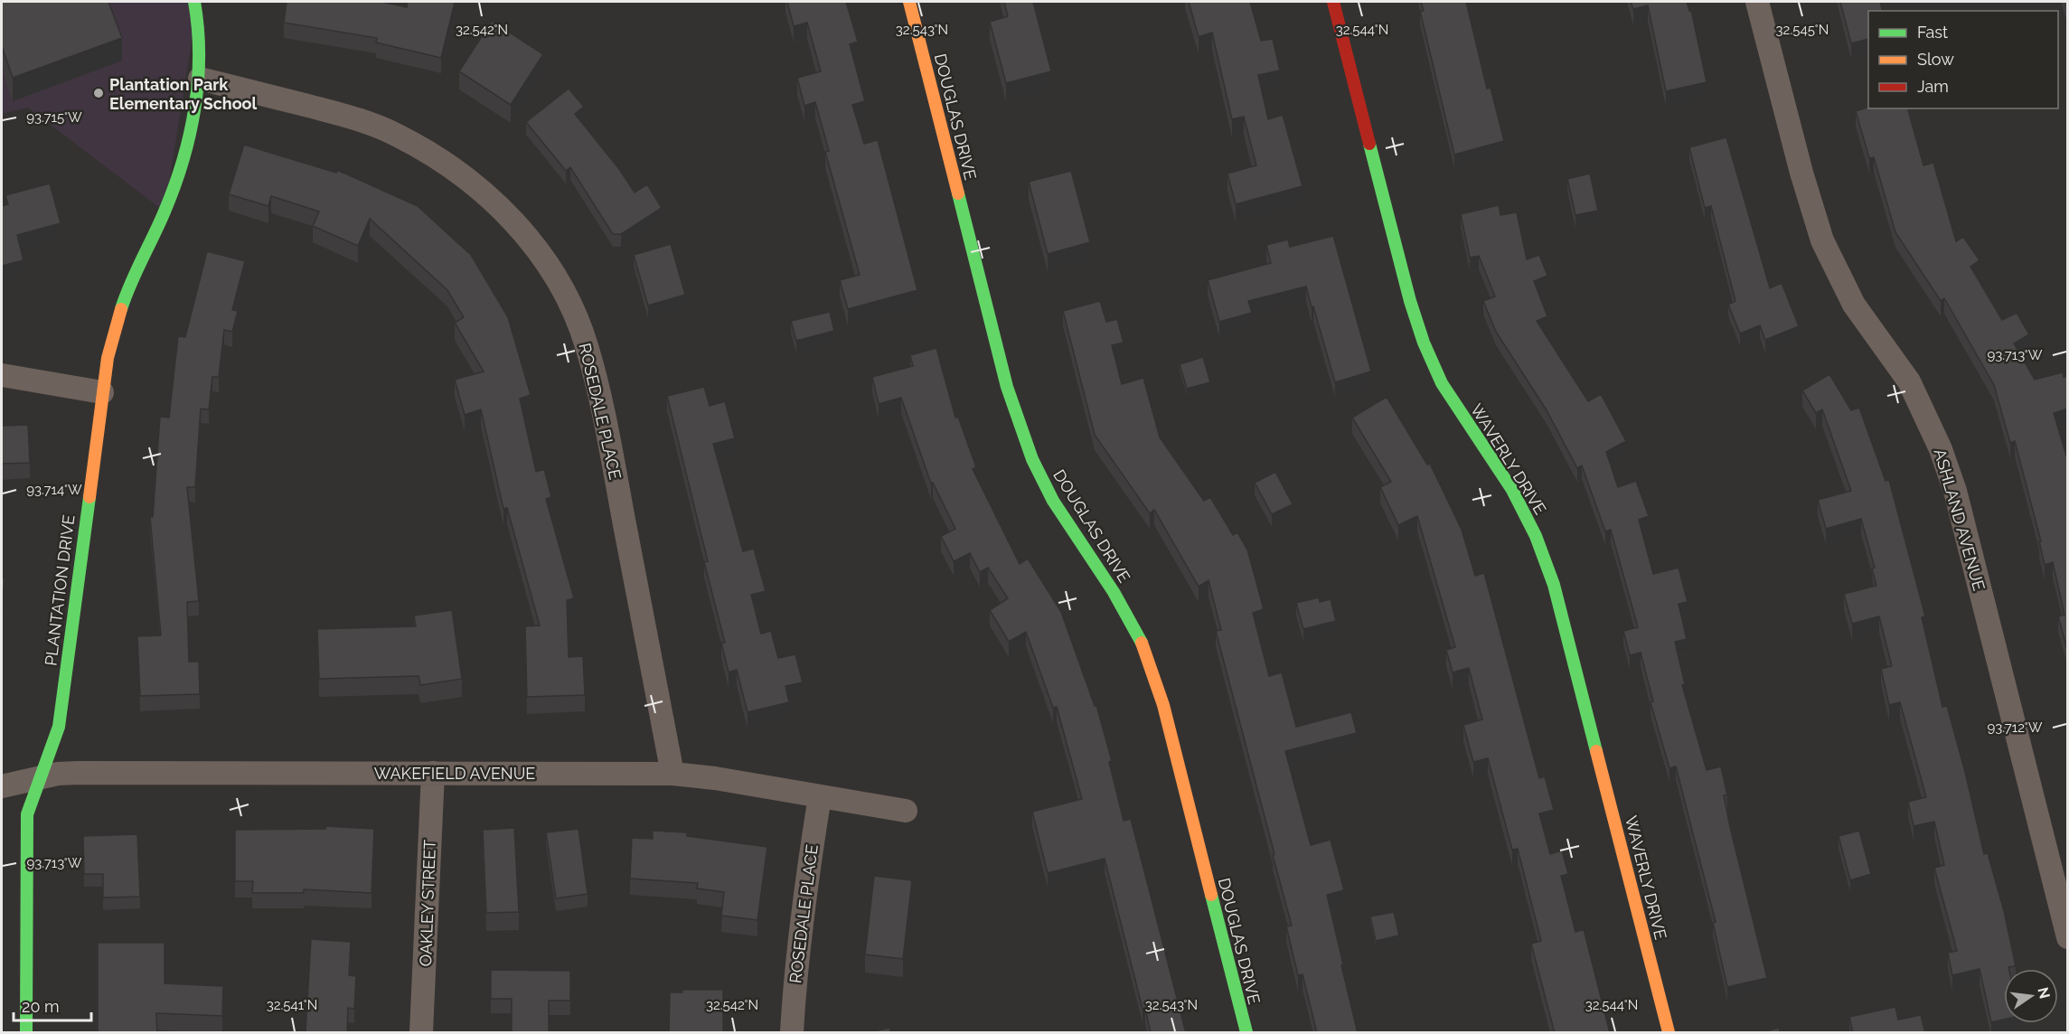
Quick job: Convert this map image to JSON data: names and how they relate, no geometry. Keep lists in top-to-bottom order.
{
  "streets": {
    "street": [
      "DOUGLAS DRIVE",
      "ROSEDALE PLACE",
      "WAVERLY DRIVE",
      "ASHLAND AVENUE",
      "PLANTATION DRIVE",
      "WAKEFIELD AVENUE",
      "OAKLEY STREET"
    ]
  },
  "crossings": [
    ["ROSEDALE PLACE", "PLANTATION DRIVE"],
    ["ROSEDALE PLACE", "WAKEFIELD AVENUE"],
    ["PLANTATION DRIVE", "WAKEFIELD AVENUE"],
    ["WAKEFIELD AVENUE", "OAKLEY STREET"]
  ],
  "places": ["Plantation Park Elementary School"],
  "legend": ["Fast", "Slow", "Jam"],
  "scale_bar": "20 m",
  "north": "right",
  "coordinates": [
    "32.542°N",
    "32.543°N",
    "32.544°N",
    "32.545°N",
    "93.715°W",
    "93.713°W",
    "93.714°W",
    "93.712°W",
    "32.541°N"
  ]
}
